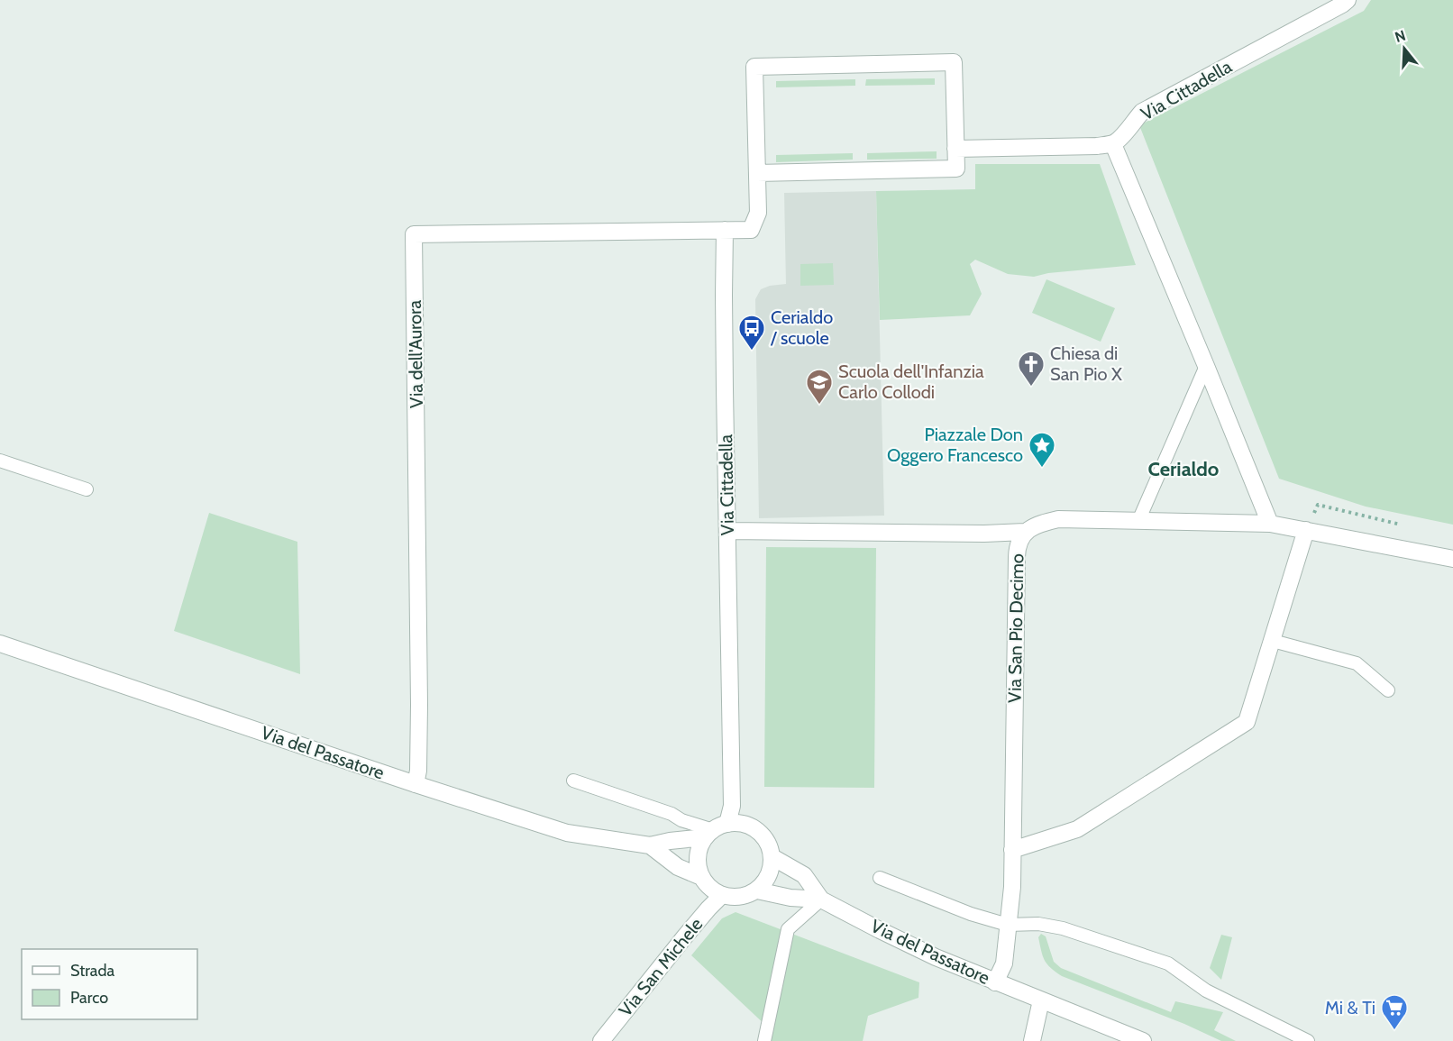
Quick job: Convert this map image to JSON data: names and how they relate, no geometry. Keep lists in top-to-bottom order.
{
  "streets": {
    "street": [
      "Via Cittadella",
      "Via dell'Aurora",
      "Via San Pio Decimo",
      "Via del Passatore",
      "Via San Michele"
    ]
  },
  "crossings": [
    ["Via Cittadella", "Via dell'Aurora"],
    ["Via Cittadella", "Via del Passatore"],
    ["Via Cittadella", "Via San Michele"],
    ["Via dell'Aurora", "Via del Passatore"],
    ["Via San Pio Decimo", "Via del Passatore"],
    ["Via del Passatore", "Via San Michele"]
  ],
  "districts": ["Cerialdo"],
  "places": {
    "bus stop": ["Cerialdo / scuole"],
    "church": ["Chiesa di San Pio X"],
    "school or university": ["Scuola dell'Infanzia Carlo Collodi"],
    "place": ["Piazzale Don Oggero Francesco"],
    "supermarket": ["Mi & Ti"]
  },
  "legend": ["Strada", "Parco"],
  "north": "top"
}
